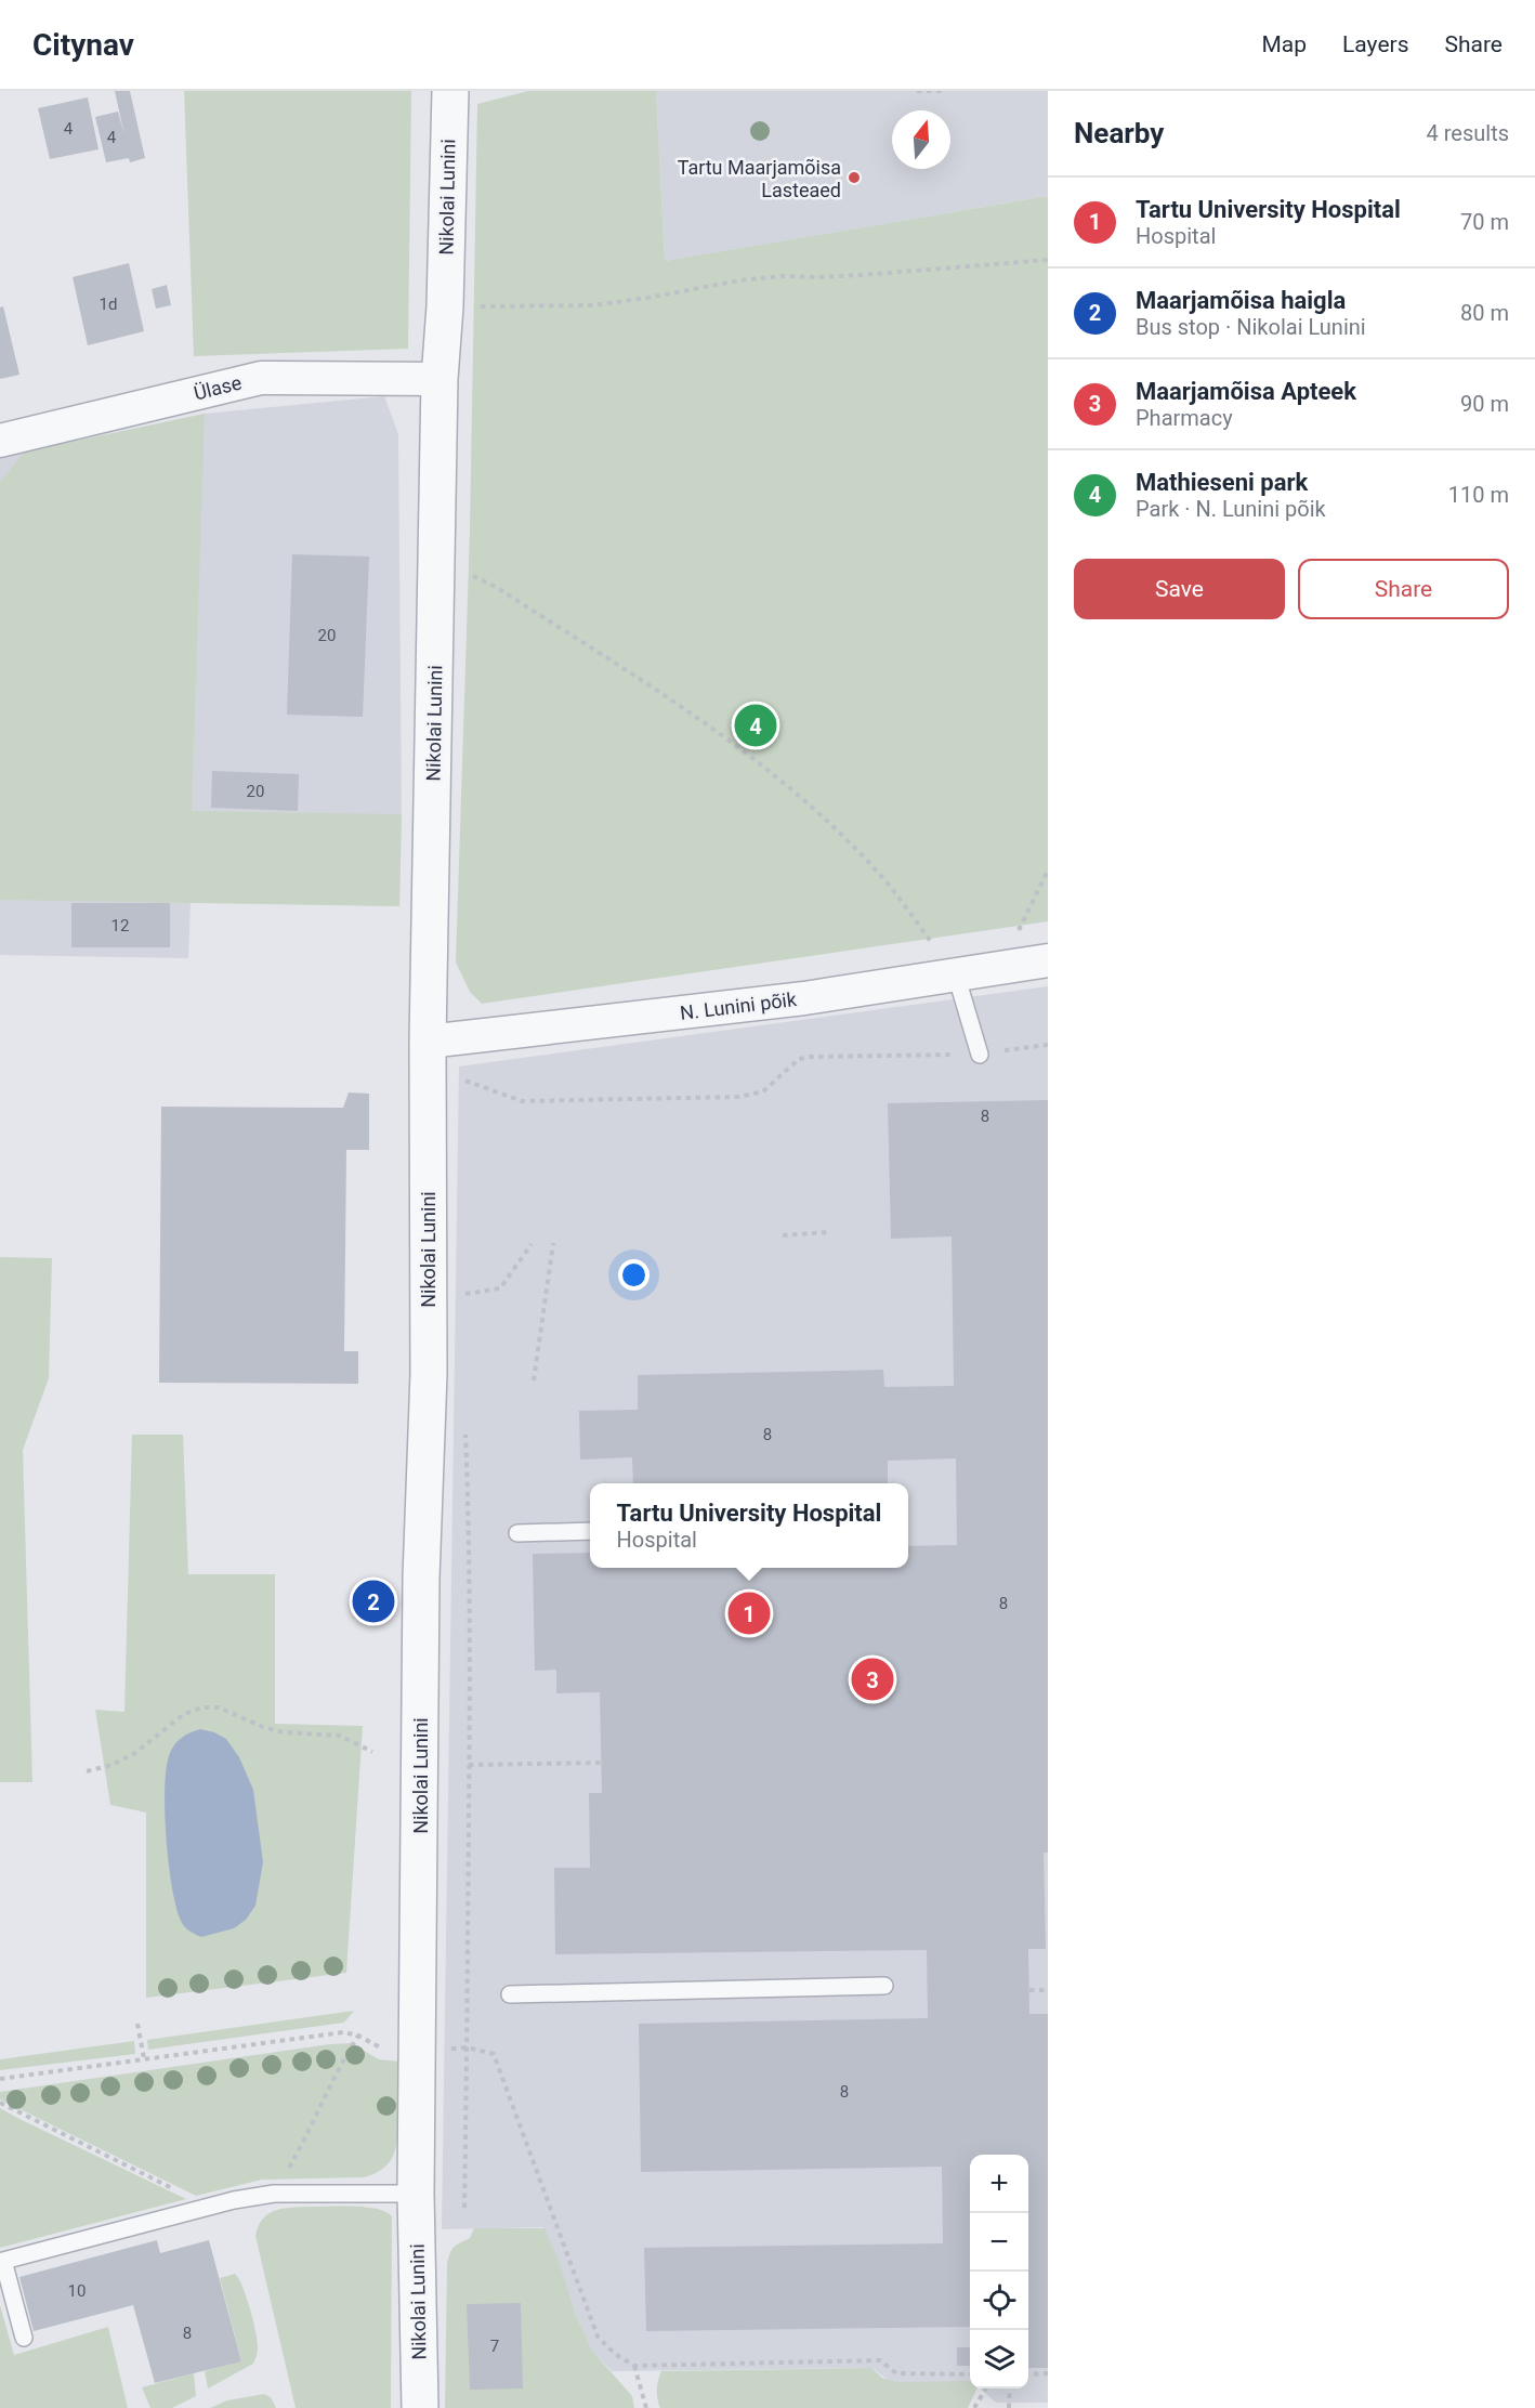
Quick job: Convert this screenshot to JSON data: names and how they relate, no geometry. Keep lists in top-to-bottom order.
{
  "streets": {
    "street": ["Nikolai Lunini", "Ülase", "N. Lunini põik"]
  },
  "crossings": [
    ["Nikolai Lunini", "Ülase"],
    ["Nikolai Lunini", "N. Lunini põik"]
  ],
  "places": ["Tartu Maarjamõisa Lasteaed"],
  "house_numbers": [
    "4",
    "4",
    "1d",
    "20",
    "20",
    "12",
    "8",
    "8",
    "8",
    "8",
    "10",
    "8",
    "7"
  ],
  "north": "top",
  "page": {
    "header": "Citynav",
    "nav": ["Map", "Layers", "Share"],
    "heading": ["Nearby", "4 results"],
    "list": [
      {
        "mark": "1",
        "name": "Tartu University Hospital",
        "note": "Hospital",
        "value": "70 m"
      },
      {
        "mark": "2",
        "name": "Maarjamõisa haigla",
        "note": "Bus stop · Nikolai Lunini",
        "value": "80 m"
      },
      {
        "mark": "3",
        "name": "Maarjamõisa Apteek",
        "note": "Pharmacy",
        "value": "90 m"
      },
      {
        "mark": "4",
        "name": "Mathieseni park",
        "note": "Park · N. Lunini põik",
        "value": "110 m"
      }
    ],
    "buttons": ["Save", "Share"],
    "pins": [
      "4",
      "2",
      "1",
      "3"
    ],
    "popup": ["Tartu University Hospital", "Hospital"],
    "map_buttons": ["+", "−"]
  }
}
